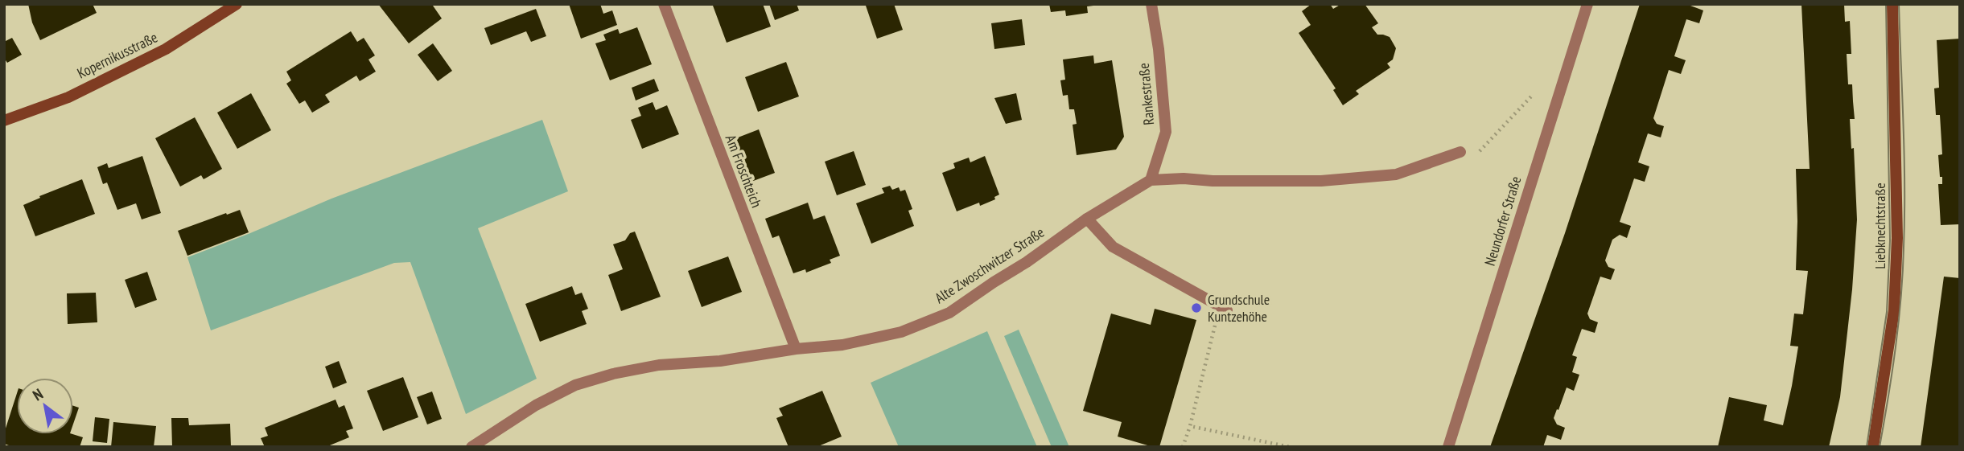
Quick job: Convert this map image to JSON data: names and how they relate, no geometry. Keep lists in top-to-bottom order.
{
  "streets": {
    "street": [
      "Kopernikusstraße",
      "Rankestraße",
      "Am Froschteich",
      "Neundorfer Straße",
      "Liebknechtstraße",
      "Alte Zwoschwitzer Straße"
    ]
  },
  "crossings": [
    ["Rankestraße", "Alte Zwoschwitzer Straße"],
    ["Am Froschteich", "Alte Zwoschwitzer Straße"]
  ],
  "places": ["Grundschule Kuntzehöhe"],
  "north": "top left"
}
